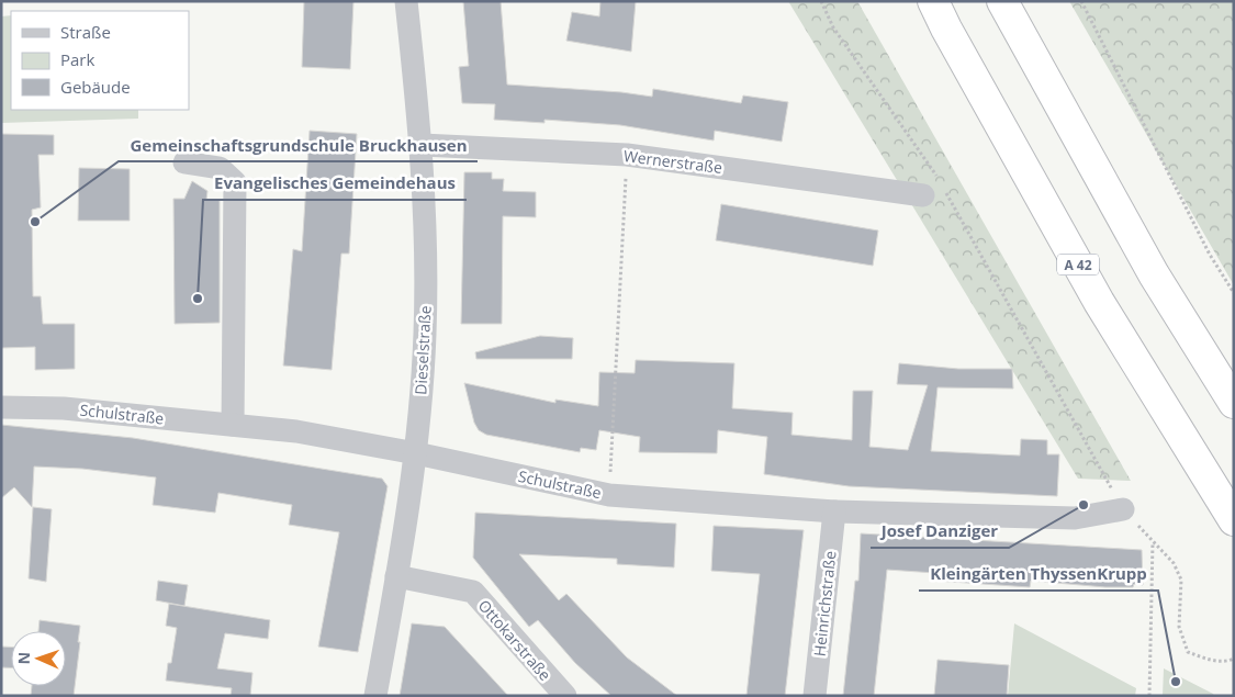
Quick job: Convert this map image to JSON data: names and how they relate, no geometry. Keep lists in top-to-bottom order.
{
  "streets": {
    "highway": ["A 42"],
    "street": [
      "Wernerstraße",
      "Dieselstraße",
      "Schulstraße",
      "Heinrichstraße",
      "Ottokarstraße"
    ]
  },
  "crossings": [
    ["Wernerstraße", "Dieselstraße"],
    ["Dieselstraße", "Schulstraße"],
    ["Dieselstraße", "Ottokarstraße"],
    ["Schulstraße", "Heinrichstraße"]
  ],
  "places": [
    "Gemeinschaftsgrundschule Bruckhausen",
    "Evangelisches Gemeindehaus",
    "Josef Danziger",
    "Kleingärten ThyssenKrupp"
  ],
  "legend": ["Straße", "Park", "Gebäude"],
  "north": "left"
}
